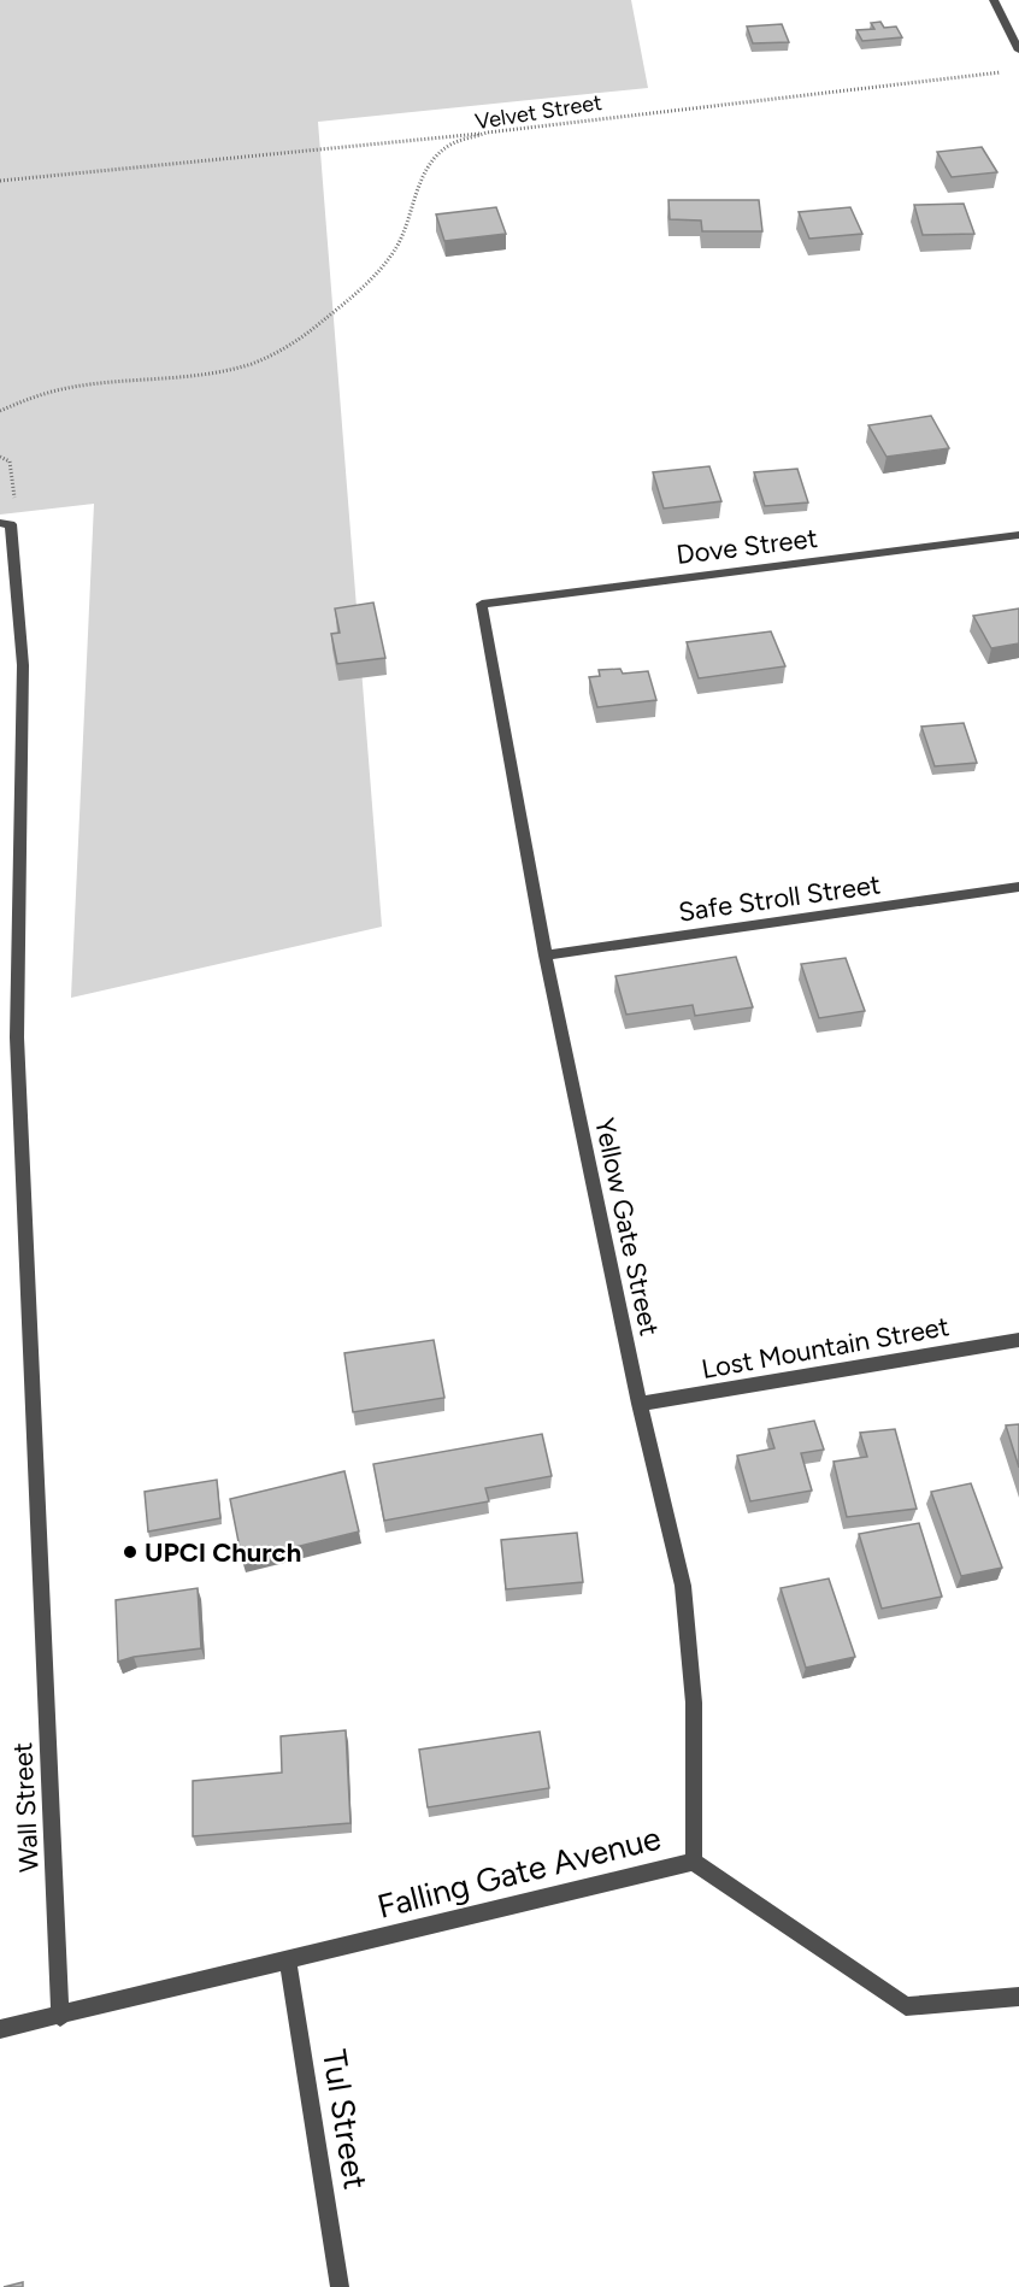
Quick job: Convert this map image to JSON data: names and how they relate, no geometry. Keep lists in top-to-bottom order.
{
  "streets": {
    "street": [
      "Dove Street",
      "Safe Stroll Street",
      "Yellow Gate Street",
      "Lost Mountain Street",
      "Wall Street",
      "Falling Gate Avenue",
      "Tul Street"
    ],
    "path": ["Velvet Street"]
  },
  "crossings": [
    ["Dove Street", "Yellow Gate Street"],
    ["Safe Stroll Street", "Yellow Gate Street"],
    ["Yellow Gate Street", "Lost Mountain Street"],
    ["Yellow Gate Street", "Falling Gate Avenue"],
    ["Wall Street", "Falling Gate Avenue"],
    ["Falling Gate Avenue", "Tul Street"]
  ],
  "places": ["UPCI Church"]
}
